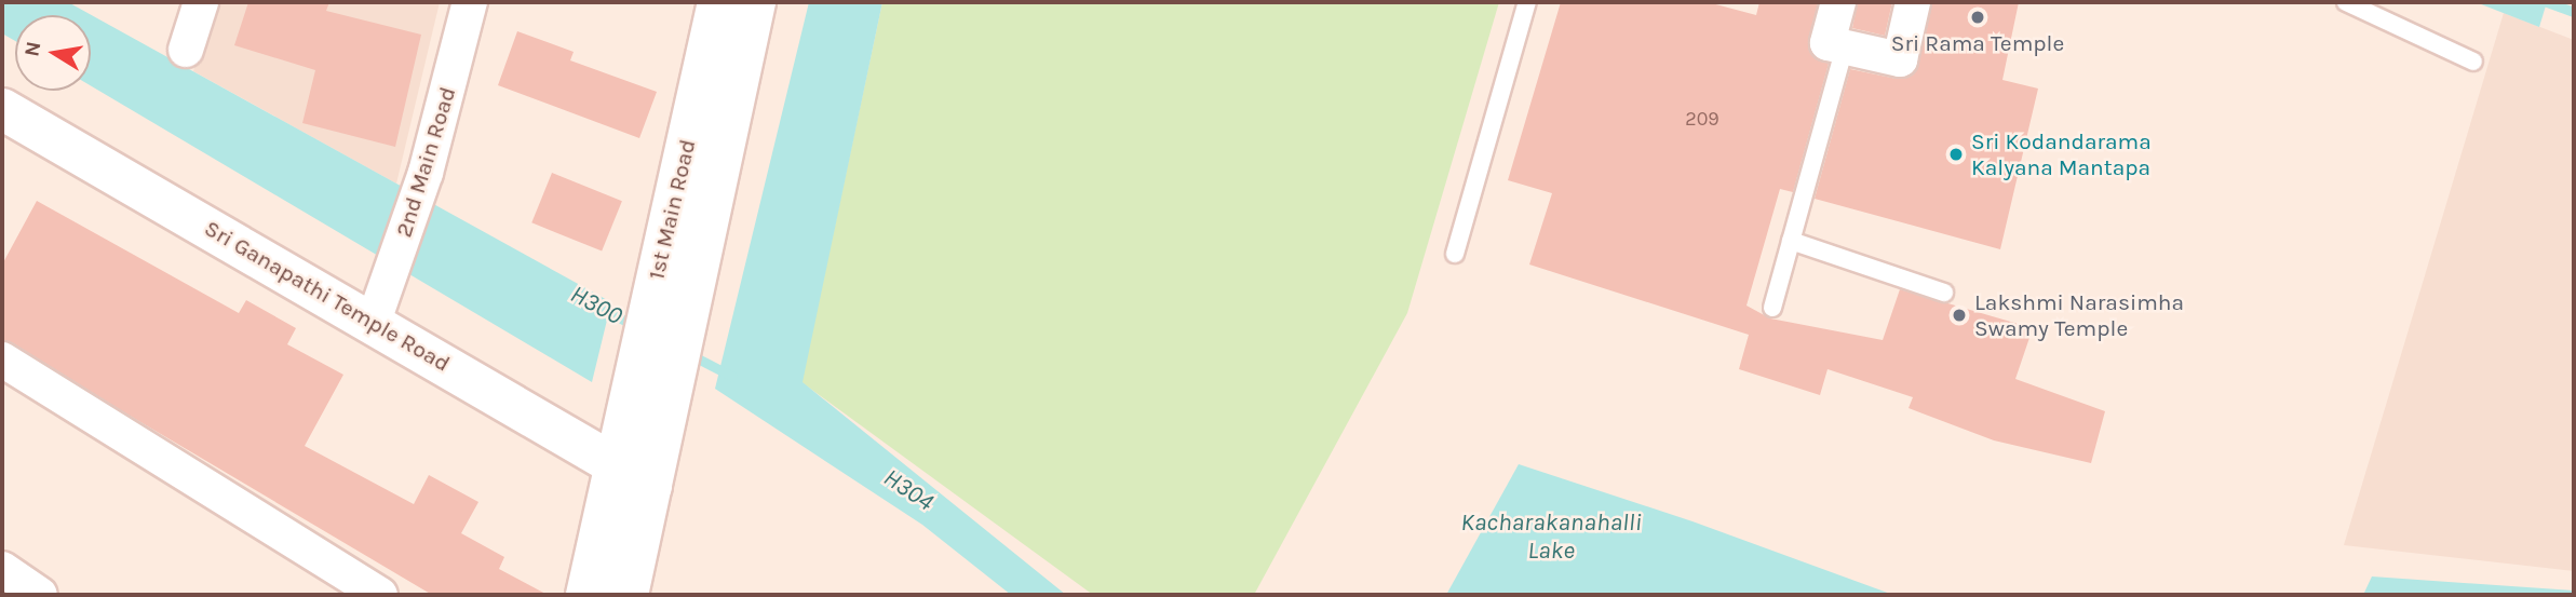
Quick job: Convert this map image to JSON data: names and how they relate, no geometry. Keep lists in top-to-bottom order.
{
  "streets": {
    "street": ["2nd Main Road", "1st Main Road", "Sri Ganapathi Temple Road"]
  },
  "crossings": [
    ["2nd Main Road", "Sri Ganapathi Temple Road"],
    ["1st Main Road", "Sri Ganapathi Temple Road"]
  ],
  "water": ["H300", "H304", "Kacharakanahalli Lake"],
  "places": ["Sri Rama Temple", "Sri Kodandarama Kalyana Mantapa", "Lakshmi Narasimha Swamy Temple"],
  "house_numbers": ["209"],
  "north": "left"
}
